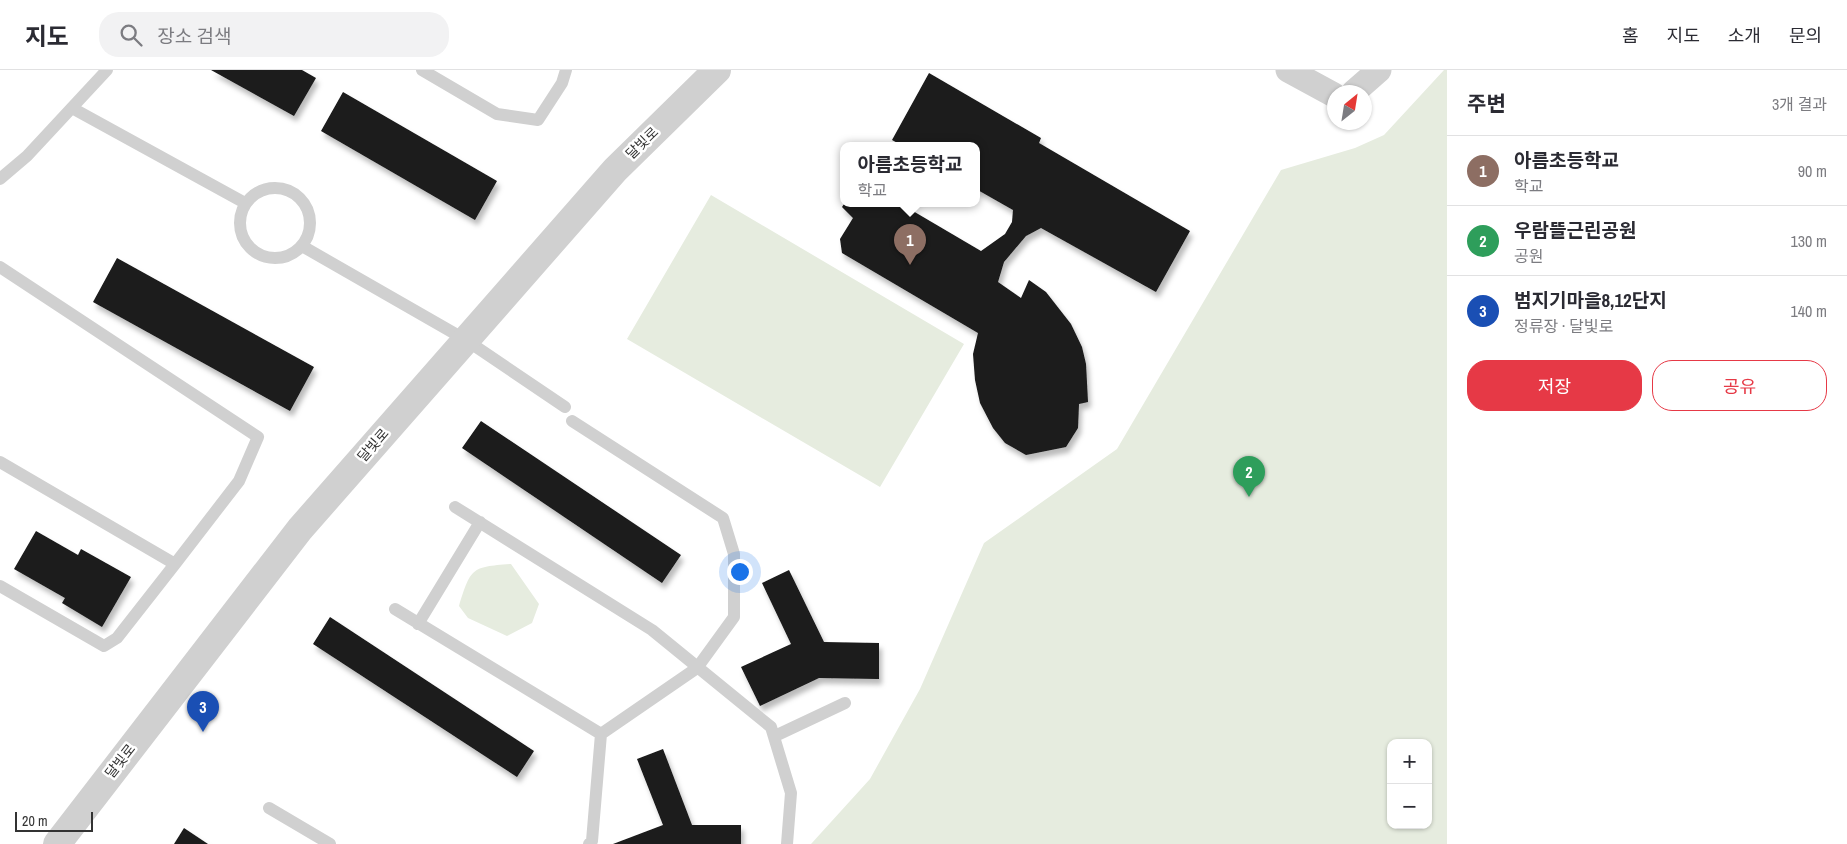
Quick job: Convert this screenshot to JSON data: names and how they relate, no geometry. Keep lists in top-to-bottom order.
{
  "streets": {
    "street": ["달빛로"]
  },
  "scale_bar": "20 m",
  "north": "top right",
  "page": {
    "header": "지도",
    "search": "장소 검색",
    "nav": [
      "홈",
      "지도",
      "소개",
      "문의"
    ],
    "heading": ["주변", "3개 결과"],
    "list": [
      {
        "mark": "1",
        "name": "아름초등학교",
        "note": "학교",
        "value": "90 m"
      },
      {
        "mark": "2",
        "name": "우람뜰근린공원",
        "note": "공원",
        "value": "130 m"
      },
      {
        "mark": "3",
        "name": "범지기마을8,12단지",
        "note": "정류장 · 달빛로",
        "value": "140 m"
      }
    ],
    "popup": ["아름초등학교", "학교"],
    "pins": ["1", "2", "3"],
    "buttons": ["저장", "공유"],
    "map_buttons": ["+", "−"],
    "scale": "20 m"
  }
}
